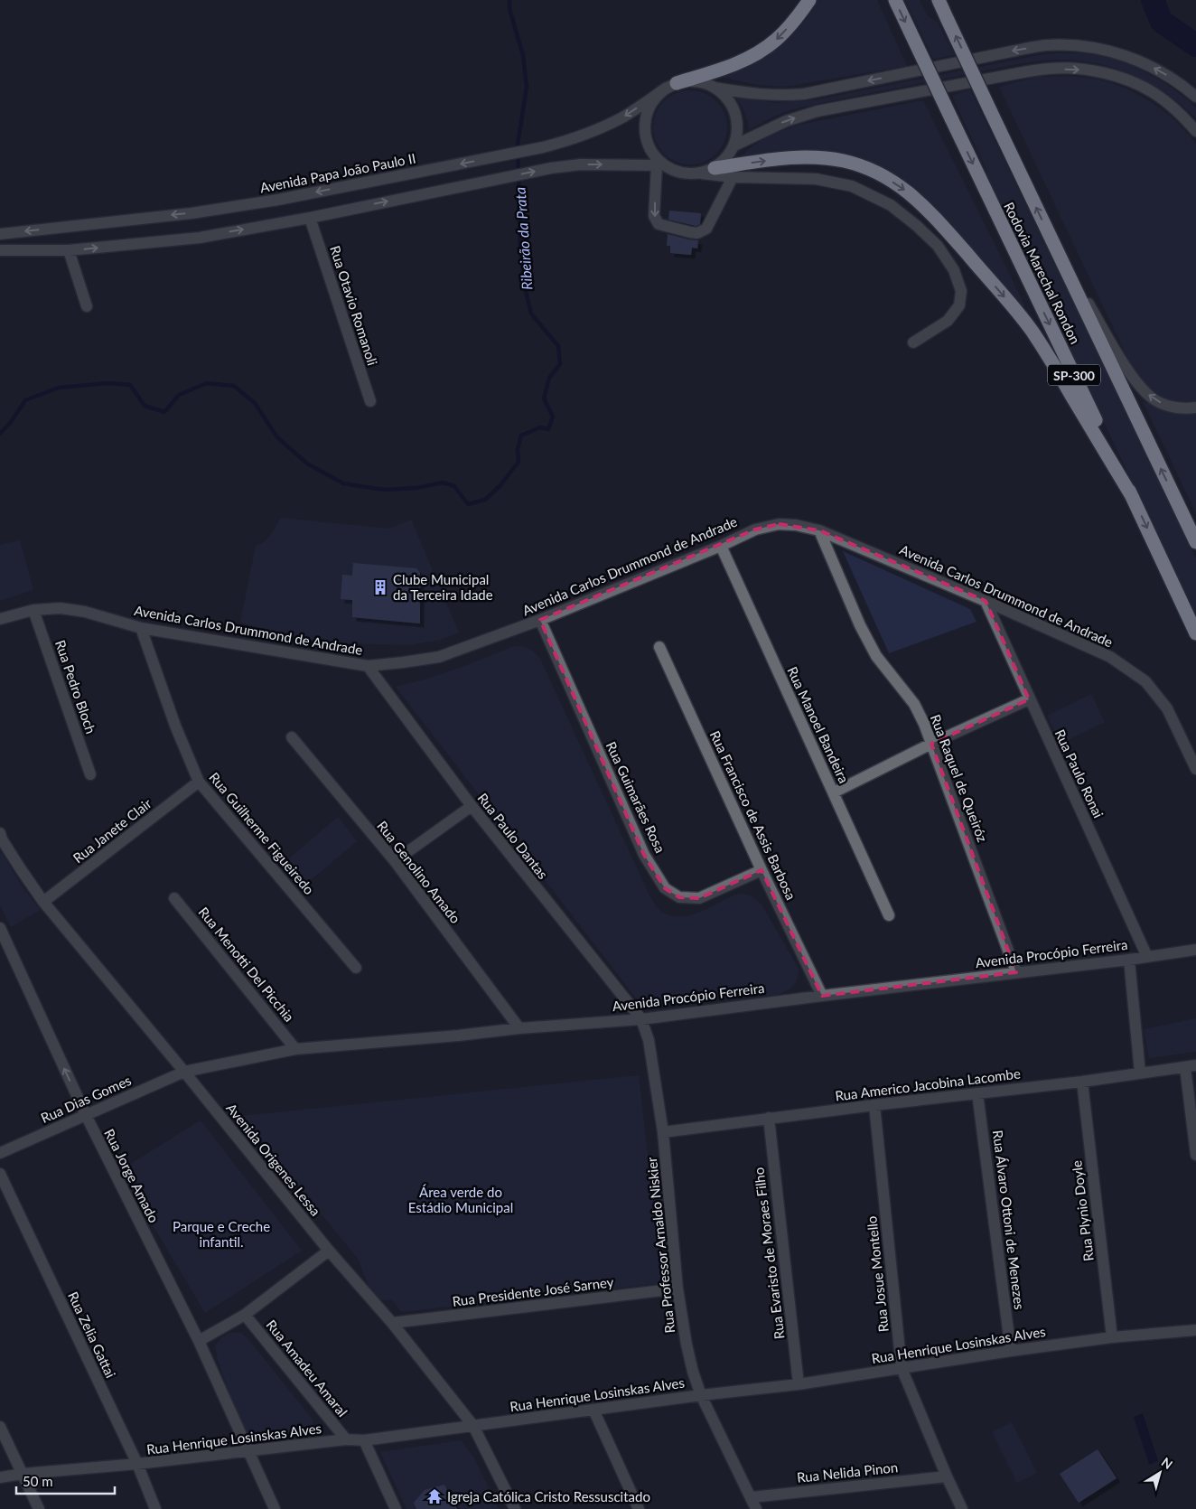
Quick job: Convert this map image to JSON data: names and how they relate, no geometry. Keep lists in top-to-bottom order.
{
  "streets": {
    "highway": ["Rodovia Marechal Rondon", "SP-300"],
    "street": [
      "Avenida Papa João Paulo II",
      "Rua Otavio Romanoli",
      "Avenida Carlos Drummond de Andrade",
      "Rua Pedro Bloch",
      "Rua Manoel Bandeira",
      "Rua Paulo Ronai",
      "Rua Raquel de Queiróz",
      "Rua Guimarães Rosa",
      "Rua Francisco de Assis Barbosa",
      "Rua Janete Clair",
      "Rua Guilherme Figueiredo",
      "Rua Paulo Dantas",
      "Rua Genolino Amado",
      "Avenida Procópio Ferreira",
      "Rua Menotti Del Picchia",
      "Rua Americo Jacobina Lacombe",
      "Rua Dias Gomes",
      "Avenida Origenes Lessa",
      "Rua Jorge Amado",
      "Rua Plynio Doyle",
      "Rua Álvaro Ottoni de Menezes",
      "Rua Professor Arnaldo Niskier",
      "Rua Evaristo de Moraes Filho",
      "Rua Josue Montello",
      "Rua Presidente José Sarney",
      "Rua Zelia Gattai",
      "Rua Henrique Losinskas Alves",
      "Rua Amadeu Amaral",
      "Rua Nelida Pinon"
    ]
  },
  "crossings": [
    ["Avenida Carlos Drummond de Andrade", "Rua Pedro Bloch"],
    ["Avenida Carlos Drummond de Andrade", "Rua Manoel Bandeira"],
    ["Avenida Carlos Drummond de Andrade", "Rua Paulo Ronai"],
    ["Avenida Carlos Drummond de Andrade", "Rua Raquel de Queiróz"],
    ["Avenida Carlos Drummond de Andrade", "Rua Guimarães Rosa"],
    ["Avenida Carlos Drummond de Andrade", "Rua Guilherme Figueiredo"],
    ["Avenida Carlos Drummond de Andrade", "Rua Paulo Dantas"],
    ["Rua Paulo Ronai", "Avenida Procópio Ferreira"],
    ["Rua Raquel de Queiróz", "Avenida Procópio Ferreira"],
    ["Rua Guimarães Rosa", "Rua Francisco de Assis Barbosa"],
    ["Rua Francisco de Assis Barbosa", "Avenida Procópio Ferreira"],
    ["Rua Janete Clair", "Rua Guilherme Figueiredo"],
    ["Rua Janete Clair", "Avenida Origenes Lessa"],
    ["Rua Paulo Dantas", "Avenida Procópio Ferreira"],
    ["Rua Paulo Dantas", "Rua Professor Arnaldo Niskier"],
    ["Rua Genolino Amado", "Avenida Procópio Ferreira"],
    ["Avenida Procópio Ferreira", "Rua Menotti Del Picchia"],
    ["Avenida Procópio Ferreira", "Rua Dias Gomes"],
    ["Avenida Procópio Ferreira", "Avenida Origenes Lessa"],
    ["Avenida Procópio Ferreira", "Rua Professor Arnaldo Niskier"],
    ["Rua Americo Jacobina Lacombe", "Rua Plynio Doyle"],
    ["Rua Americo Jacobina Lacombe", "Rua Álvaro Ottoni de Menezes"],
    ["Rua Americo Jacobina Lacombe", "Rua Professor Arnaldo Niskier"],
    ["Rua Americo Jacobina Lacombe", "Rua Evaristo de Moraes Filho"],
    ["Rua Americo Jacobina Lacombe", "Rua Josue Montello"],
    ["Rua Dias Gomes", "Avenida Origenes Lessa"],
    ["Rua Dias Gomes", "Rua Jorge Amado"],
    ["Avenida Origenes Lessa", "Rua Presidente José Sarney"],
    ["Avenida Origenes Lessa", "Rua Henrique Losinskas Alves"],
    ["Rua Jorge Amado", "Rua Henrique Losinskas Alves"],
    ["Rua Plynio Doyle", "Rua Henrique Losinskas Alves"],
    ["Rua Álvaro Ottoni de Menezes", "Rua Henrique Losinskas Alves"],
    ["Rua Professor Arnaldo Niskier", "Rua Presidente José Sarney"],
    ["Rua Professor Arnaldo Niskier", "Rua Henrique Losinskas Alves"],
    ["Rua Professor Arnaldo Niskier", "Rua Nelida Pinon"],
    ["Rua Evaristo de Moraes Filho", "Rua Henrique Losinskas Alves"],
    ["Rua Josue Montello", "Rua Henrique Losinskas Alves"],
    ["Rua Josue Montello", "Rua Nelida Pinon"],
    ["Rua Zelia Gattai", "Rua Henrique Losinskas Alves"],
    ["Rua Henrique Losinskas Alves", "Rua Amadeu Amaral"]
  ],
  "water": ["Ribeirão da Prata"],
  "parks": ["Área verde do Estádio Municipal", "Parque e Creche infantil."],
  "places": {
    "building": ["Clube Municipal da Terceira Idade"],
    "temple": ["Igreja Católica Cristo Ressuscitado"]
  },
  "scale_bar": "50 m",
  "north": "top right"
}
